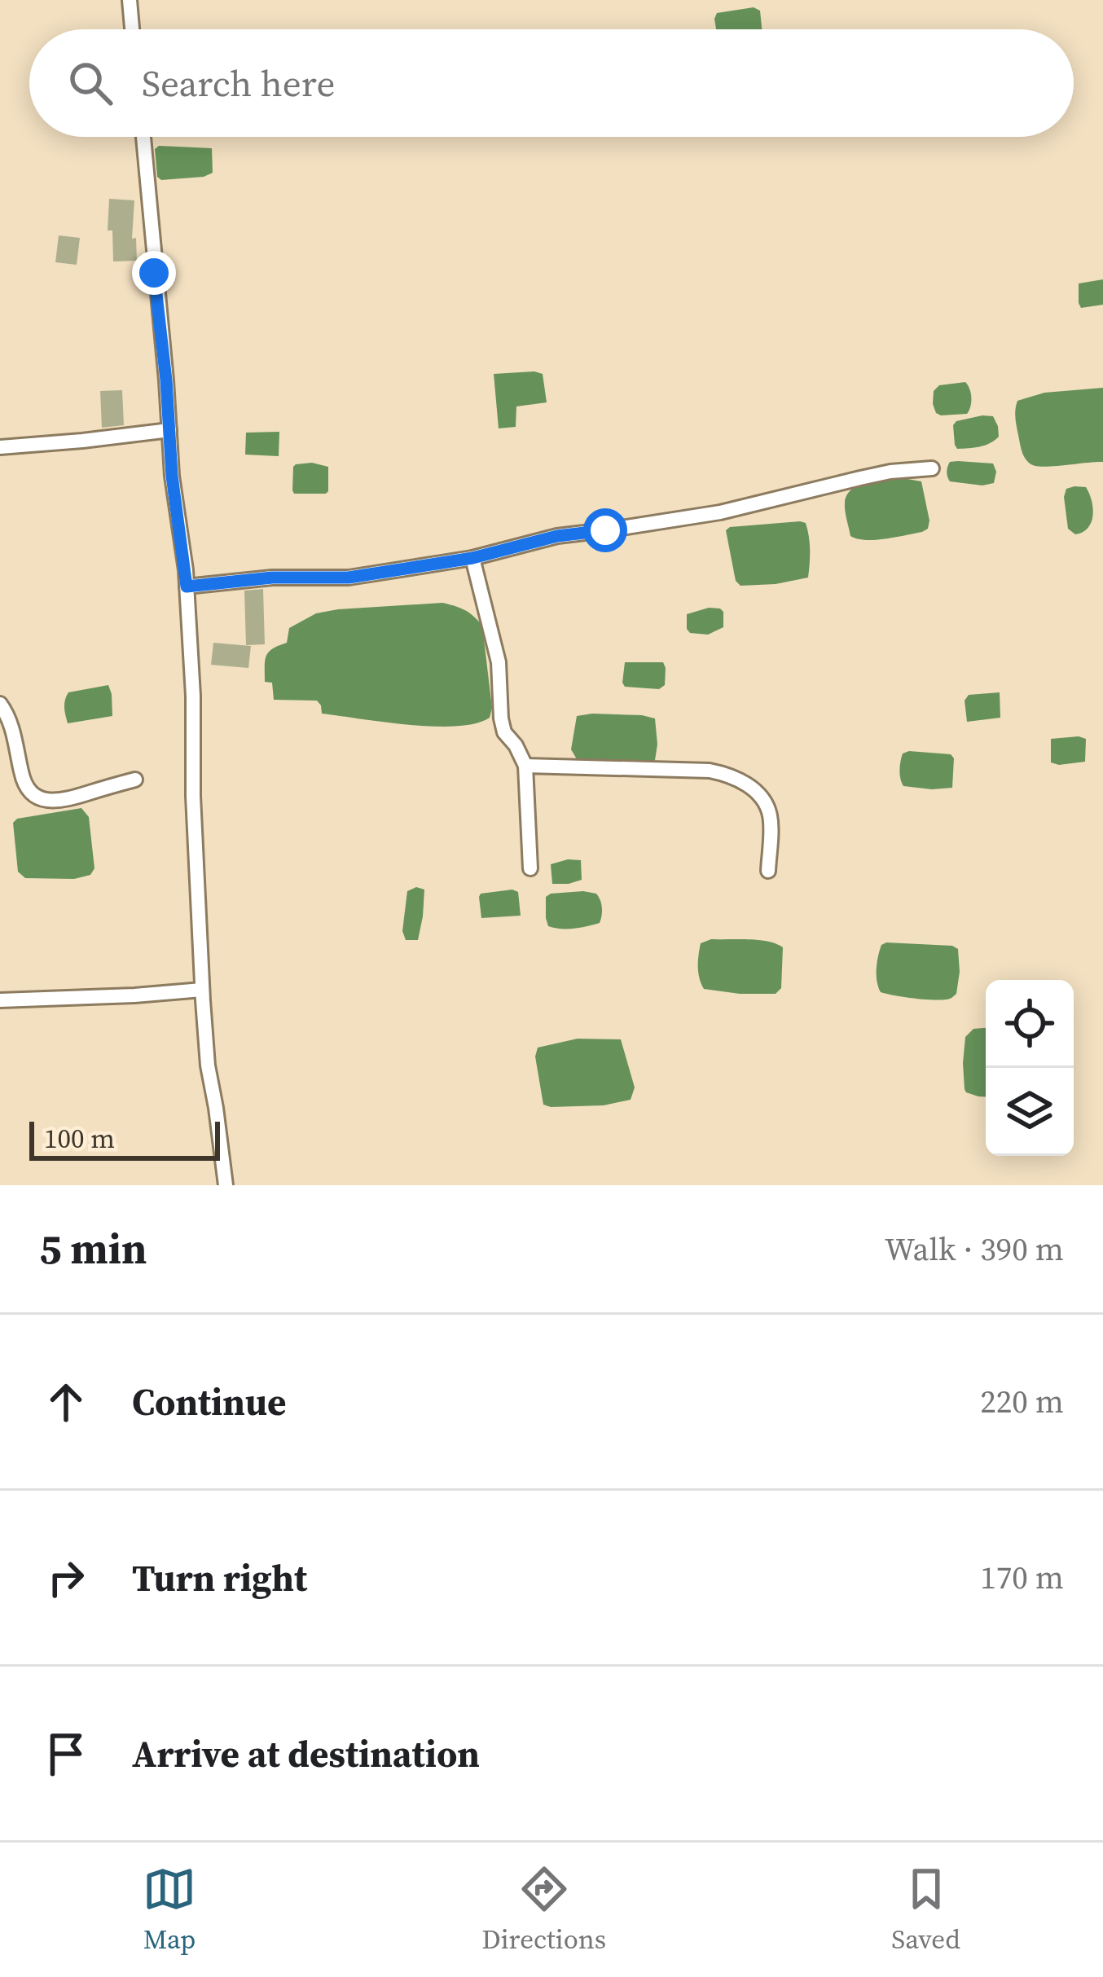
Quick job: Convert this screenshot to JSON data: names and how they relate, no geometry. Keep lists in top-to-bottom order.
{
  "scale_bar": "100 m",
  "page": {
    "search": "Search here",
    "scale": "100 m",
    "heading": ["5 min", "Walk · 390 m"],
    "list": [
      ["Continue", "220 m"],
      ["Turn right", "170 m"],
      "Arrive at destination"
    ],
    "nav": ["Map", "Directions", "Saved"]
  }
}
